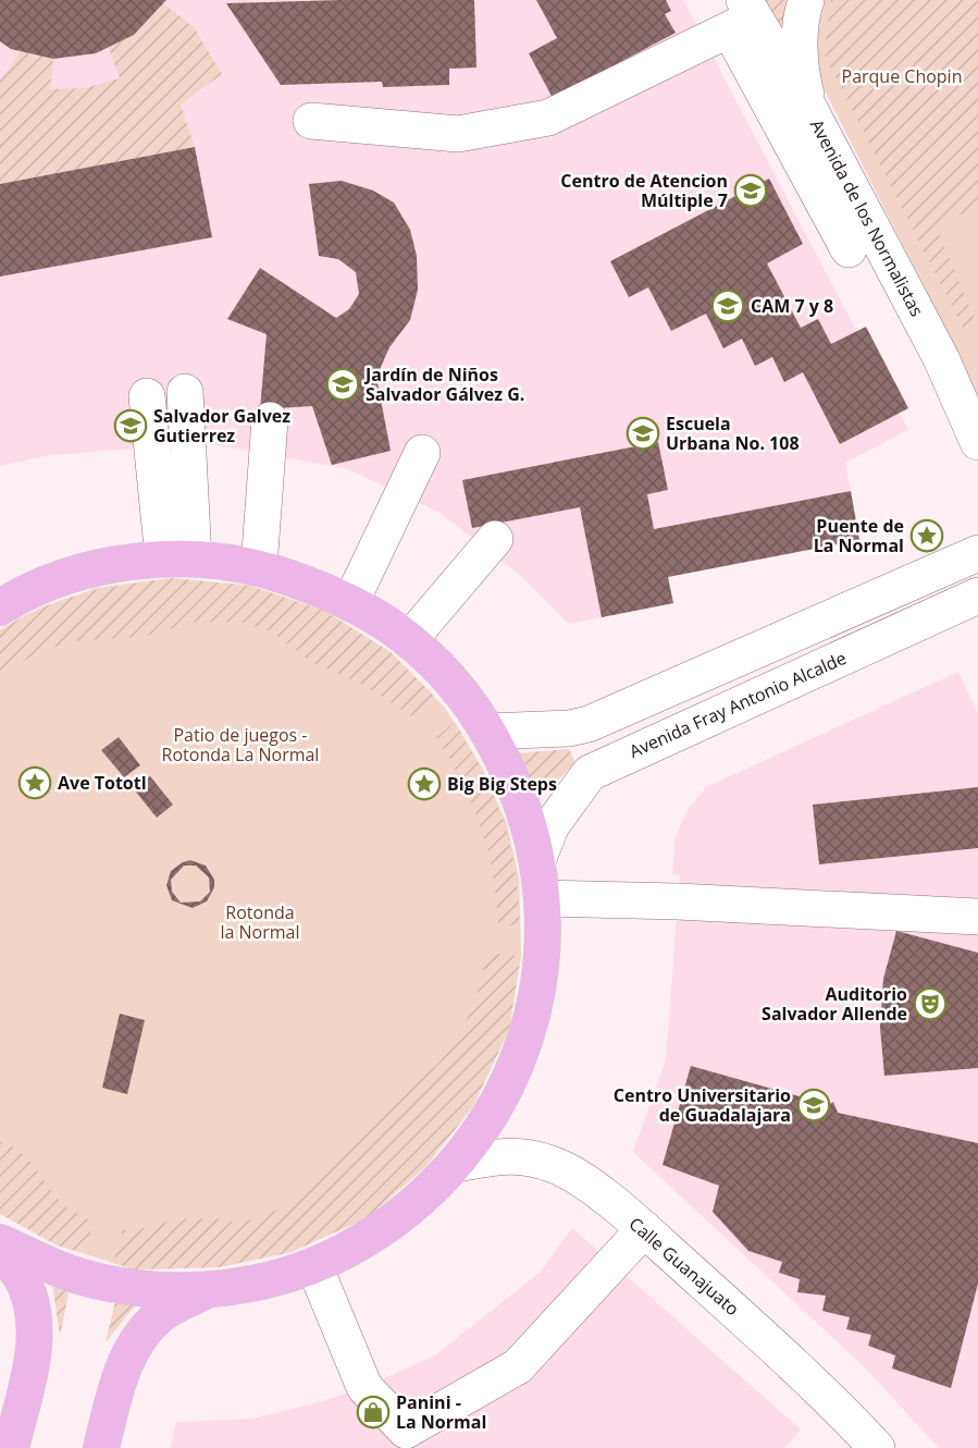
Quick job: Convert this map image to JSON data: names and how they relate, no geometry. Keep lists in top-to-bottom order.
{
  "streets": {
    "street": ["Avenida de los Normalistas", "Avenida Fray Antonio Alcalde", "Calle Guanajuato"]
  },
  "parks": ["Parque Chopin", "Patio de juegos - Rotonda La Normal", "Rotonda la Normal"],
  "places": {
    "school or university": [
      "Centro de Atencion Múltiple 7",
      "CAM 7 y 8",
      "Jardín de Niños Salvador Gálvez G.",
      "Salvador Galvez Gutierrez",
      "Escuela Urbana No. 108",
      "Centro Universitario de Guadalajara"
    ],
    "place": ["Puente de La Normal", "Ave Tototl", "Big Big Steps"],
    "theatre": ["Auditorio Salvador Allende"],
    "shop": ["Panini - La Normal"]
  }
}
